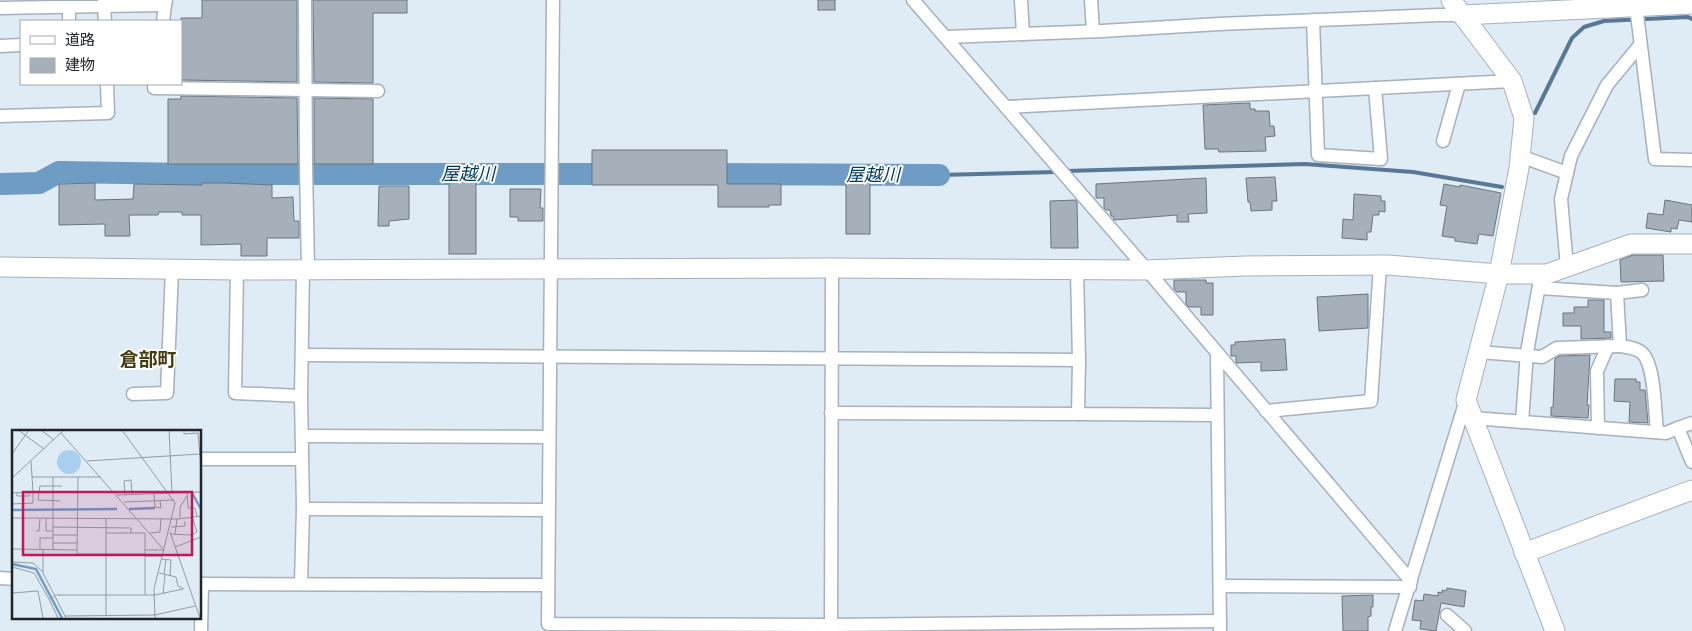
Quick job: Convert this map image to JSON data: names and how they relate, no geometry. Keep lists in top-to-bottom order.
{
  "districts": ["倉部町"],
  "water": ["屋越川"],
  "legend": ["道路", "建物"]
}
